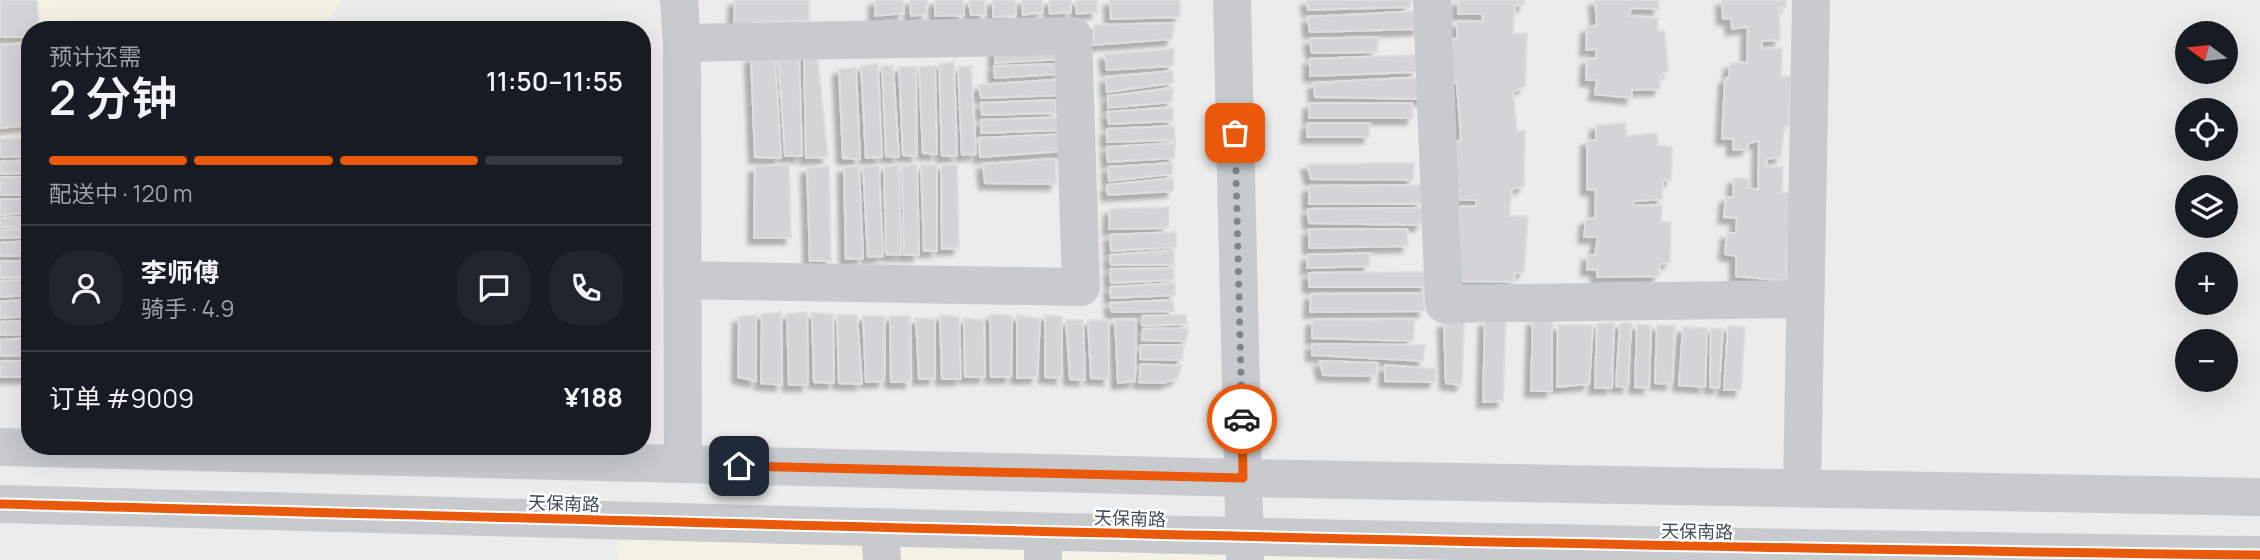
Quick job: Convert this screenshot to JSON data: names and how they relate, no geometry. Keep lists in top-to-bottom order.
{
  "streets": {
    "street": ["天保南路"]
  },
  "north": "left",
  "page": {
    "map_buttons": ["+", "−"],
    "heading": ["2 分钟", "预计还需", "11:50–11:55"],
    "panel": [
      "李师傅",
      "骑手 · 4.9",
      "订单 #9009",
      "¥188"
    ],
    "bar": "配送中 · 120 m"
  }
}
